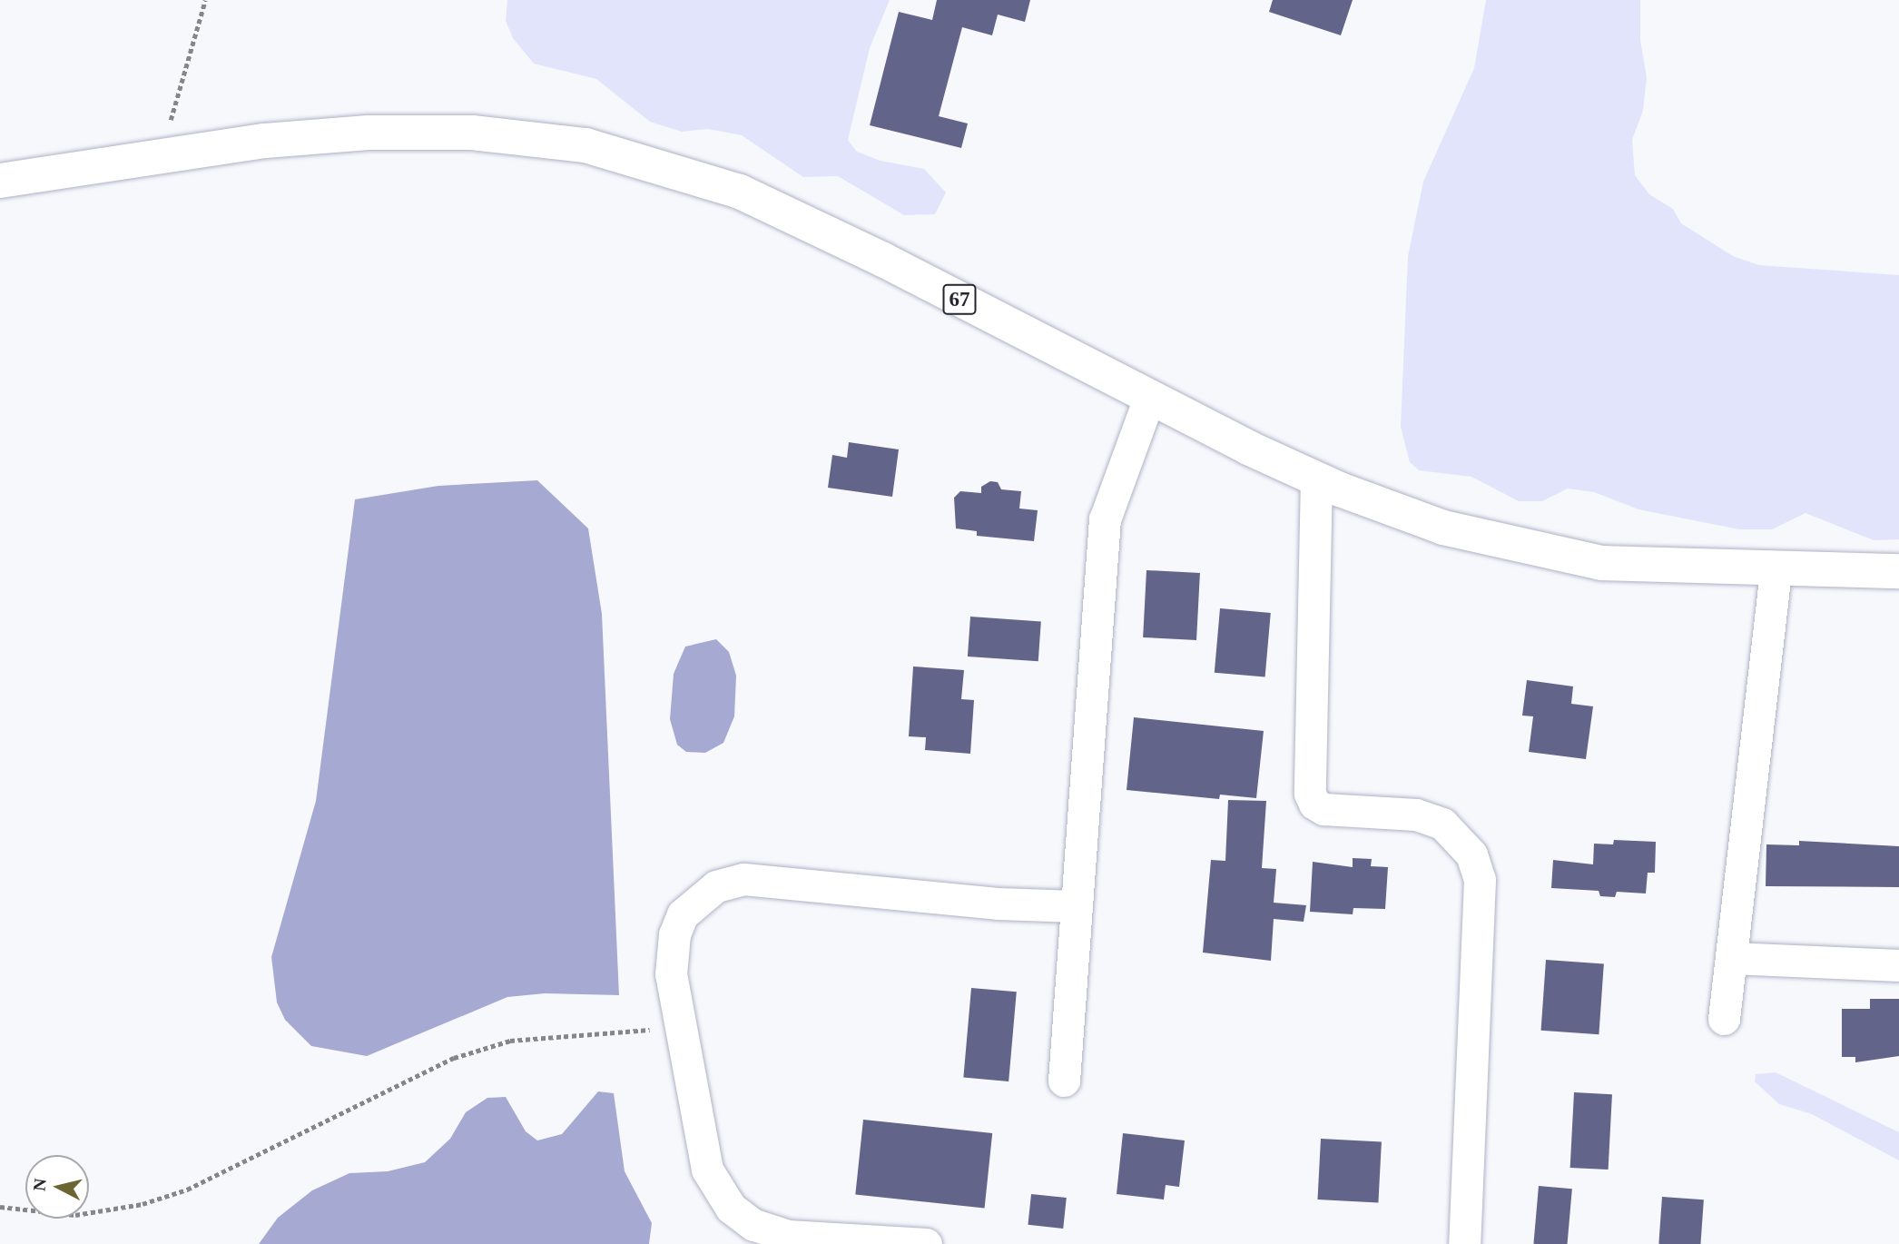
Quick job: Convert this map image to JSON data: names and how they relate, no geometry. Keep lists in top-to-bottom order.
{
  "streets": {
    "main road": ["67"]
  },
  "north": "left"
}
